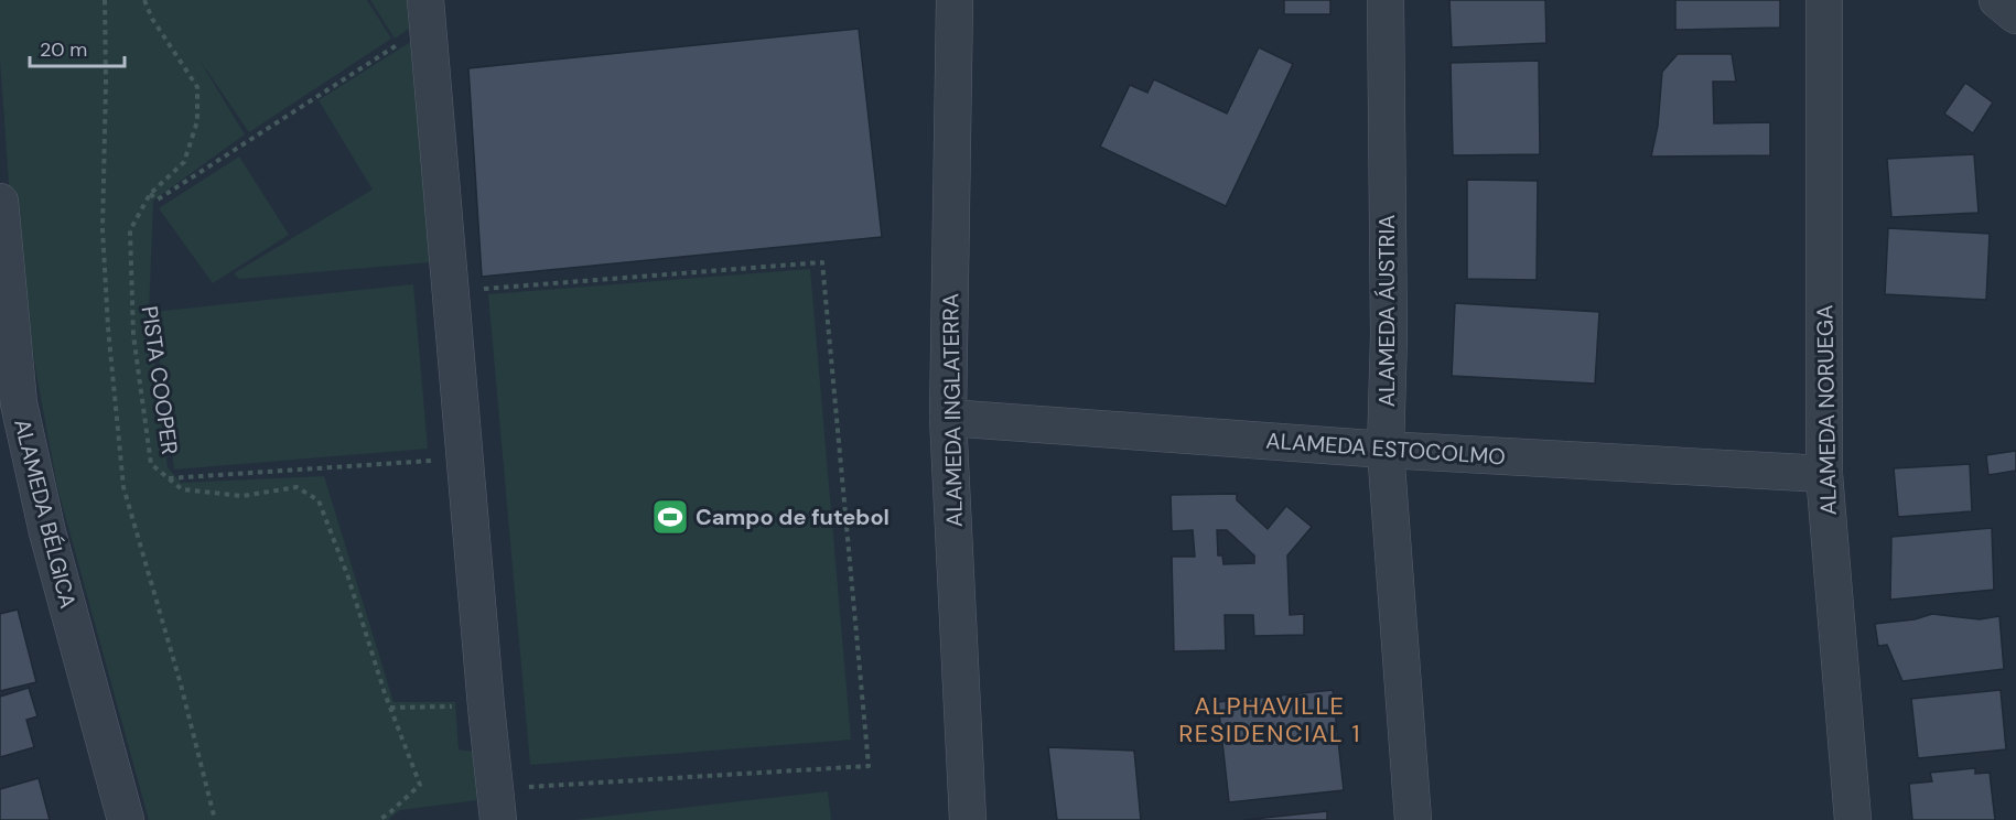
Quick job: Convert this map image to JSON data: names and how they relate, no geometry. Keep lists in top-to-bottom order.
{
  "streets": {
    "street": [
      "ALAMEDA ÁUSTRIA",
      "ALAMEDA INGLATERRA",
      "ALAMEDA NORUEGA",
      "ALAMEDA ESTOCOLMO",
      "ALAMEDA BÉLGICA"
    ],
    "path": ["PISTA COOPER"]
  },
  "crossings": [
    ["ALAMEDA ÁUSTRIA", "ALAMEDA ESTOCOLMO"],
    ["ALAMEDA INGLATERRA", "ALAMEDA ESTOCOLMO"],
    ["ALAMEDA NORUEGA", "ALAMEDA ESTOCOLMO"]
  ],
  "districts": ["ALPHAVILLE RESIDENCIAL 1"],
  "places": {
    "sports": ["Campo de futebol"]
  },
  "scale_bar": "20 m"
}
